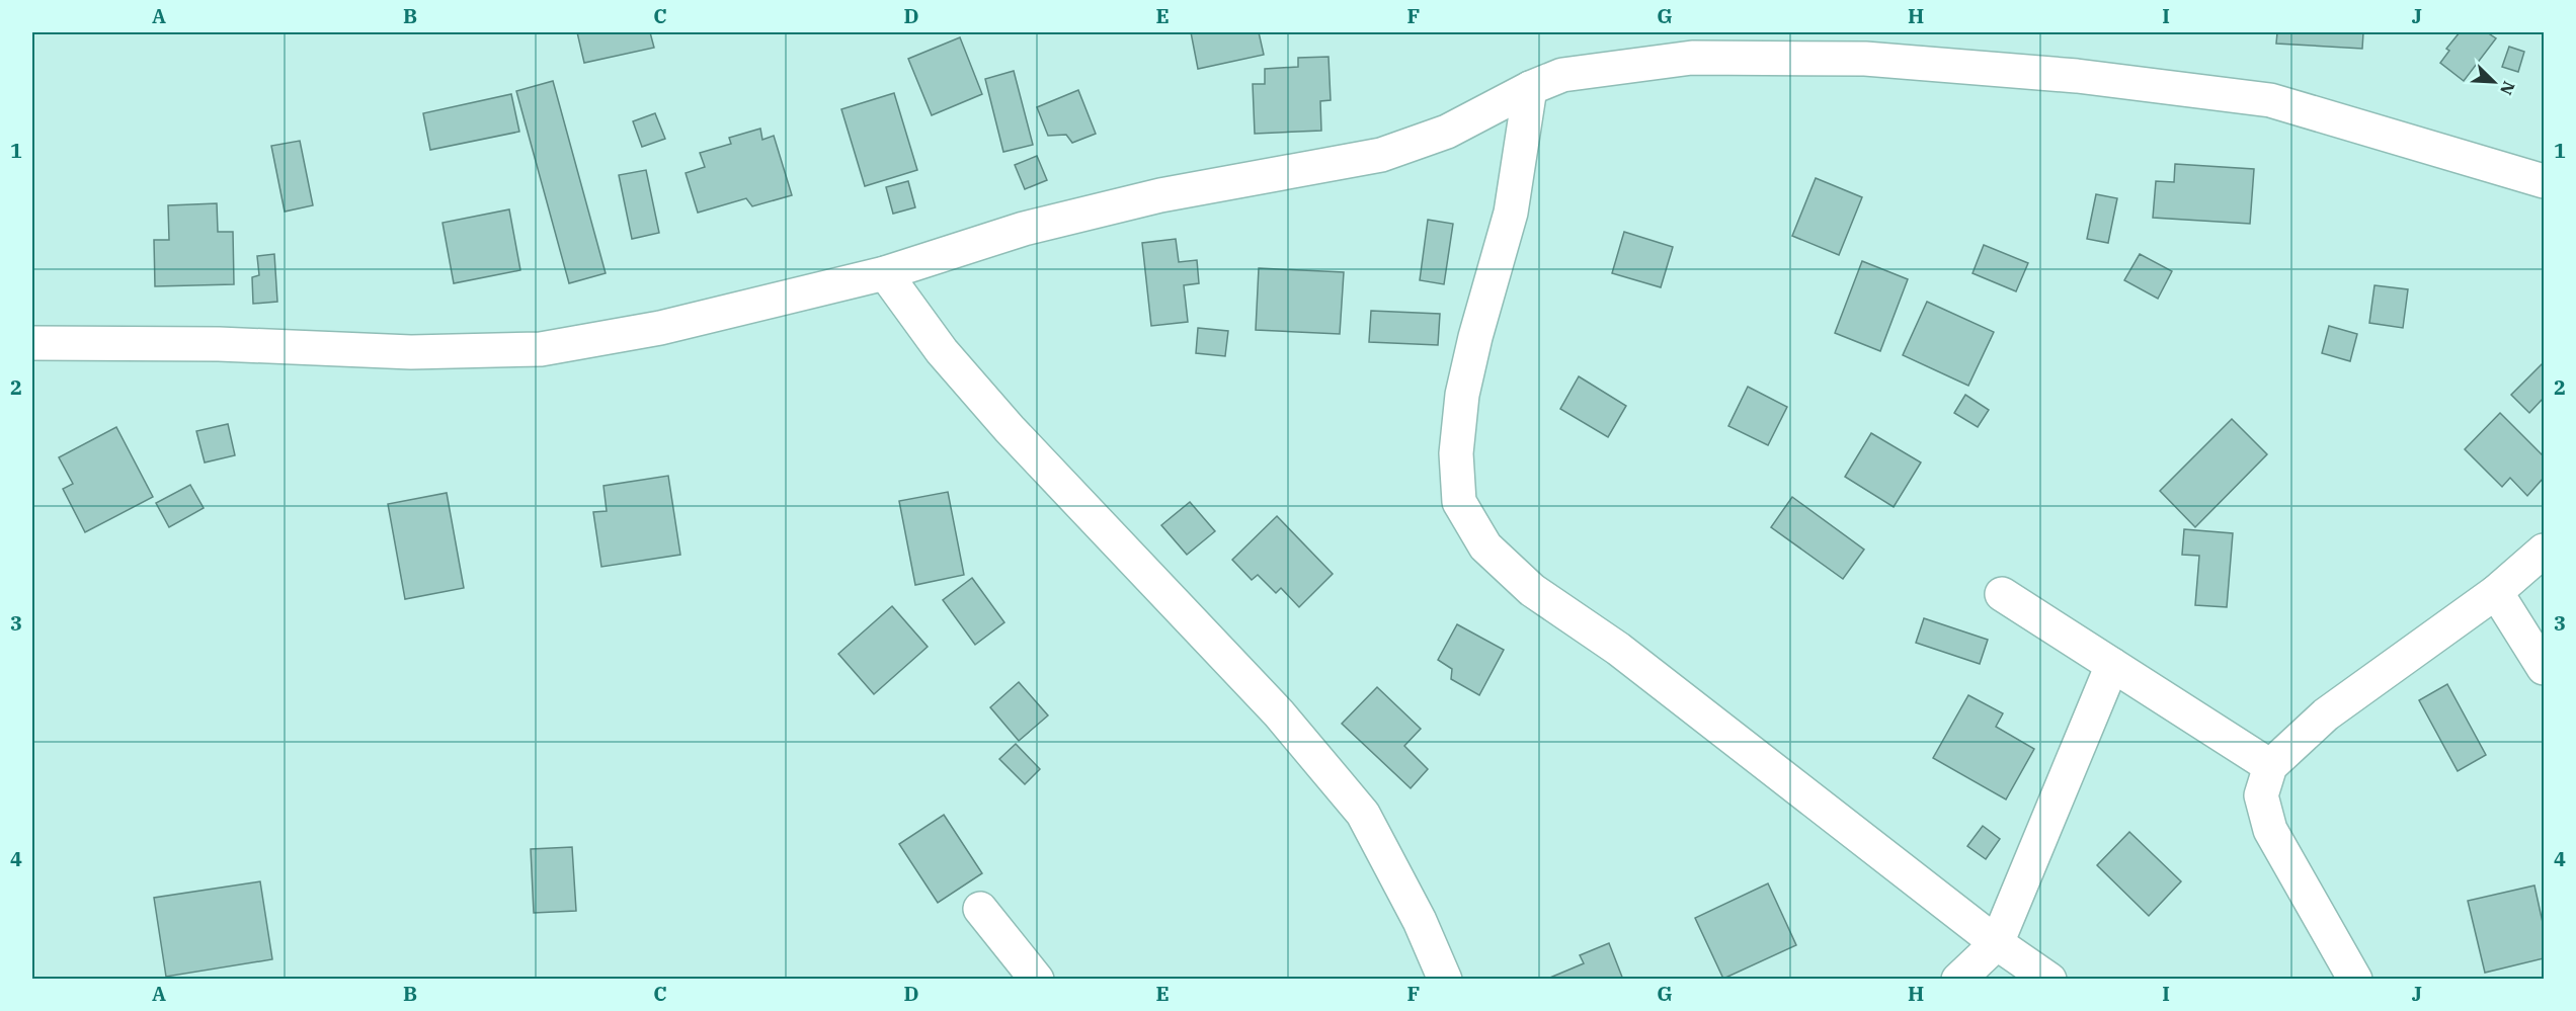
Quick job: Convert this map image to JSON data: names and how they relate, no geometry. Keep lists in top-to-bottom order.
{
  "north": "bottom right",
  "grid": {
    "columns": [
      "A",
      "B",
      "C",
      "D",
      "E",
      "F",
      "G",
      "H",
      "I",
      "J"
    ],
    "rows": [
      "1",
      "2",
      "3",
      "4"
    ]
  }
}
